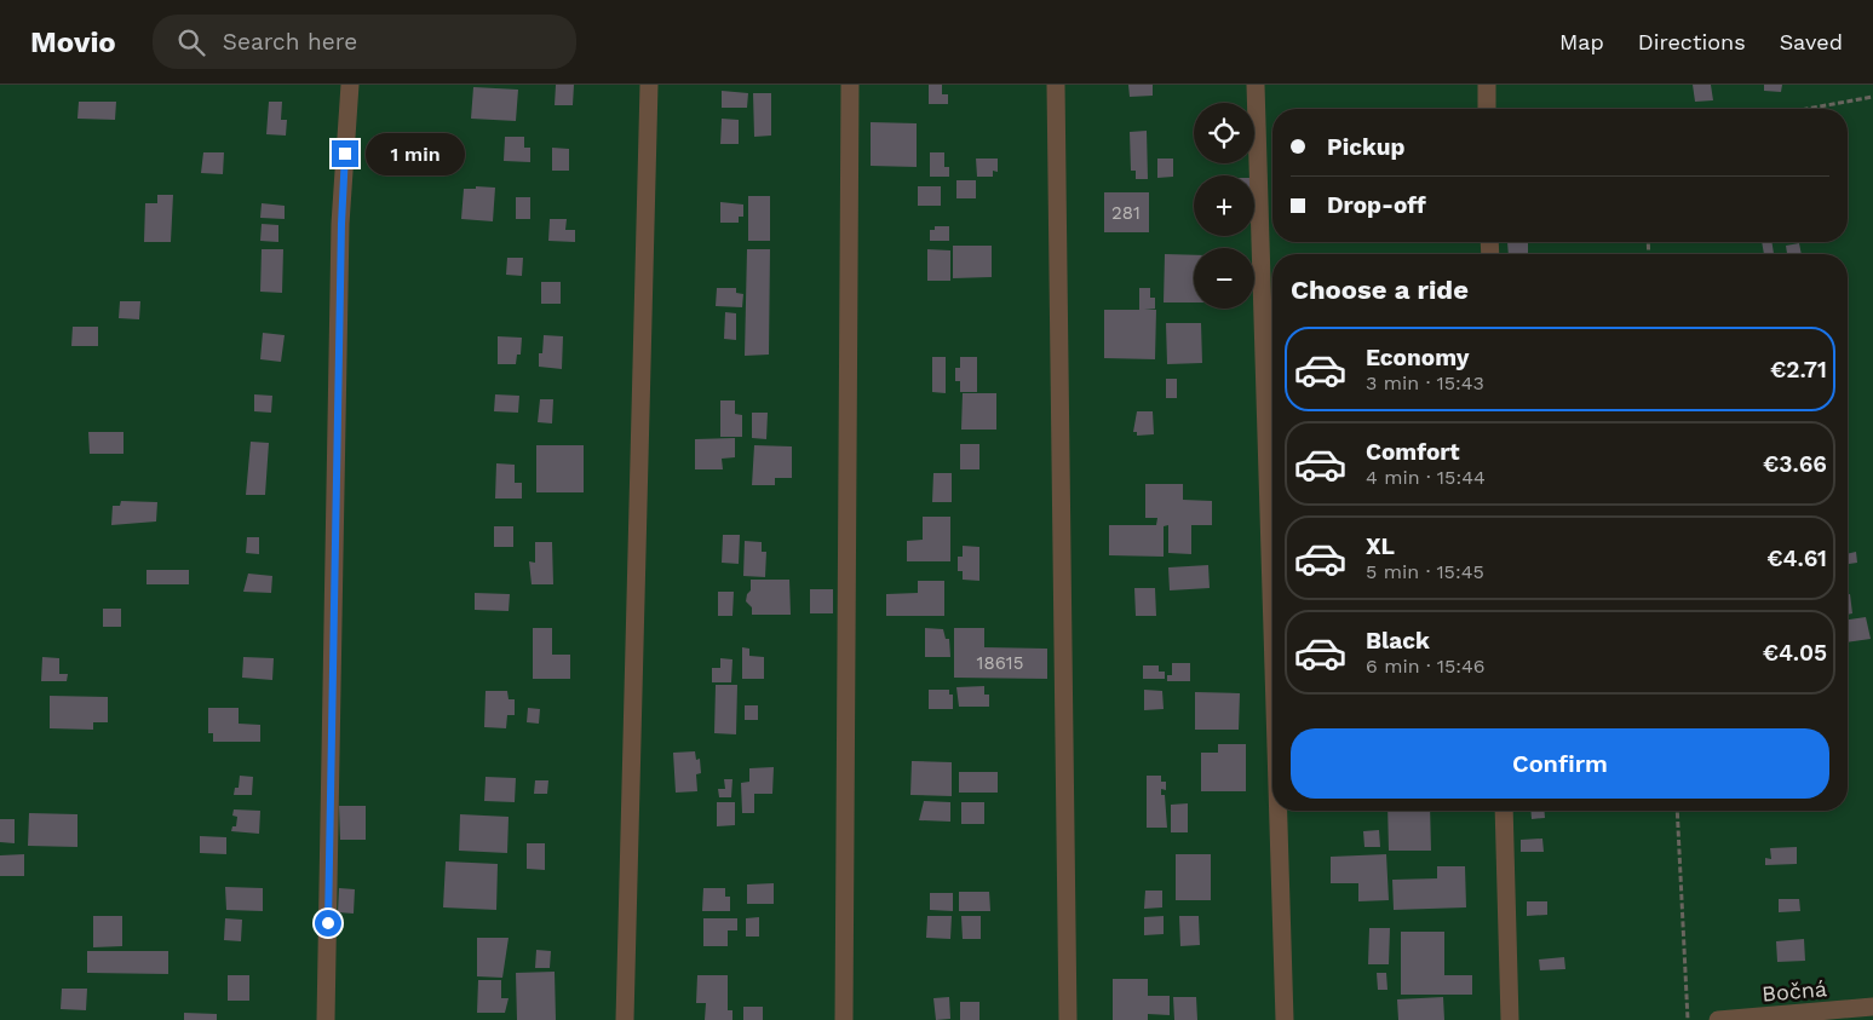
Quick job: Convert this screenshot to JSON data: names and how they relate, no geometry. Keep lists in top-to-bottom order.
{
  "streets": {
    "street": ["Bočná"]
  },
  "house_numbers": ["281", "18615"],
  "page": {
    "header": "Movio",
    "search": "Search here",
    "nav": ["Map", "Directions", "Saved"],
    "map_buttons": ["+", "−"],
    "banner": ["Pickup", "Drop-off"],
    "bubble": "1 min",
    "heading": "Choose a ride",
    "list": [
      {
        "name": "Economy",
        "note": "3 min · 15:43",
        "value": "€2.71"
      },
      {
        "name": "Comfort",
        "note": "4 min · 15:44",
        "value": "€3.66"
      },
      {
        "name": "XL",
        "note": "5 min · 15:45",
        "value": "€4.61"
      },
      {
        "name": "Black",
        "note": "6 min · 15:46",
        "value": "€4.05"
      }
    ],
    "buttons": "Confirm"
  }
}
